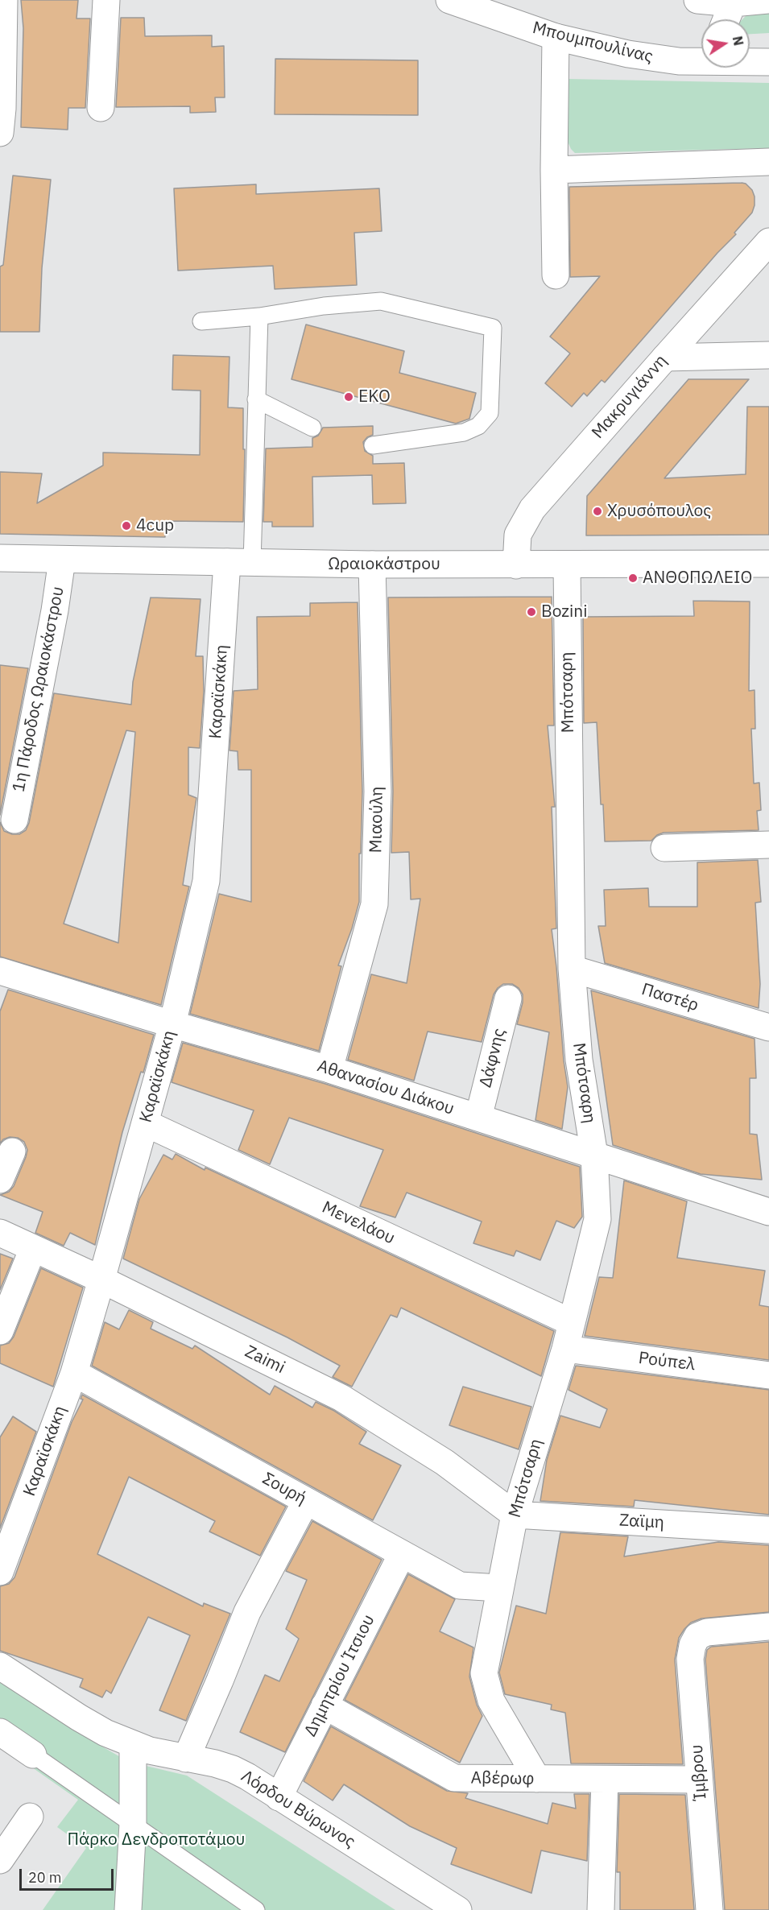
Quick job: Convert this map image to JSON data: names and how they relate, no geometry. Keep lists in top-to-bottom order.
{
  "streets": {
    "street": [
      "Μπουμπουλίνας",
      "Μακρυγιάννη",
      "Ωραιοκάστρου",
      "1η Πάροδος Ωραιοκάστρου",
      "Καραϊσκάκη",
      "Μπότσαρη",
      "Μιαούλη",
      "Παστέρ",
      "Δάφνης",
      "Αθανασίου Διάκου",
      "Μενελάου",
      "Zaimi",
      "Ρούπελ",
      "Σουρή",
      "Ζαϊμη",
      "Δημητρίου Ίτσιου",
      "Ίμβρου",
      "Αβέρωφ",
      "Λόρδου Βύρωνος"
    ]
  },
  "crossings": [
    ["Μακρυγιάννη", "Ωραιοκάστρου"],
    ["Ωραιοκάστρου", "1η Πάροδος Ωραιοκάστρου"],
    ["Ωραιοκάστρου", "Καραϊσκάκη"],
    ["Ωραιοκάστρου", "Μπότσαρη"],
    ["Ωραιοκάστρου", "Μιαούλη"],
    ["Καραϊσκάκη", "Αθανασίου Διάκου"],
    ["Καραϊσκάκη", "Μενελάου"],
    ["Καραϊσκάκη", "Zaimi"],
    ["Καραϊσκάκη", "Σουρή"],
    ["Μπότσαρη", "Παστέρ"],
    ["Μπότσαρη", "Αθανασίου Διάκου"],
    ["Μπότσαρη", "Μενελάου"],
    ["Μπότσαρη", "Zaimi"],
    ["Μπότσαρη", "Ρούπελ"],
    ["Μπότσαρη", "Σουρή"],
    ["Μπότσαρη", "Ζαϊμη"],
    ["Μπότσαρη", "Αβέρωφ"],
    ["Μιαούλη", "Αθανασίου Διάκου"],
    ["Δάφνης", "Αθανασίου Διάκου"],
    ["Zaimi", "Ζαϊμη"],
    ["Σουρή", "Δημητρίου Ίτσιου"],
    ["Δημητρίου Ίτσιου", "Αβέρωφ"],
    ["Δημητρίου Ίτσιου", "Λόρδου Βύρωνος"],
    ["Ίμβρου", "Αβέρωφ"]
  ],
  "parks": ["Πάρκο Δενδροποτάμου"],
  "places": [
    "EKO",
    "Χρυσόπουλος",
    "4cup",
    "ΑΝΘΟΠΩΛΕΙΟ",
    "Bozini"
  ],
  "scale_bar": "20 m",
  "north": "right"
}
